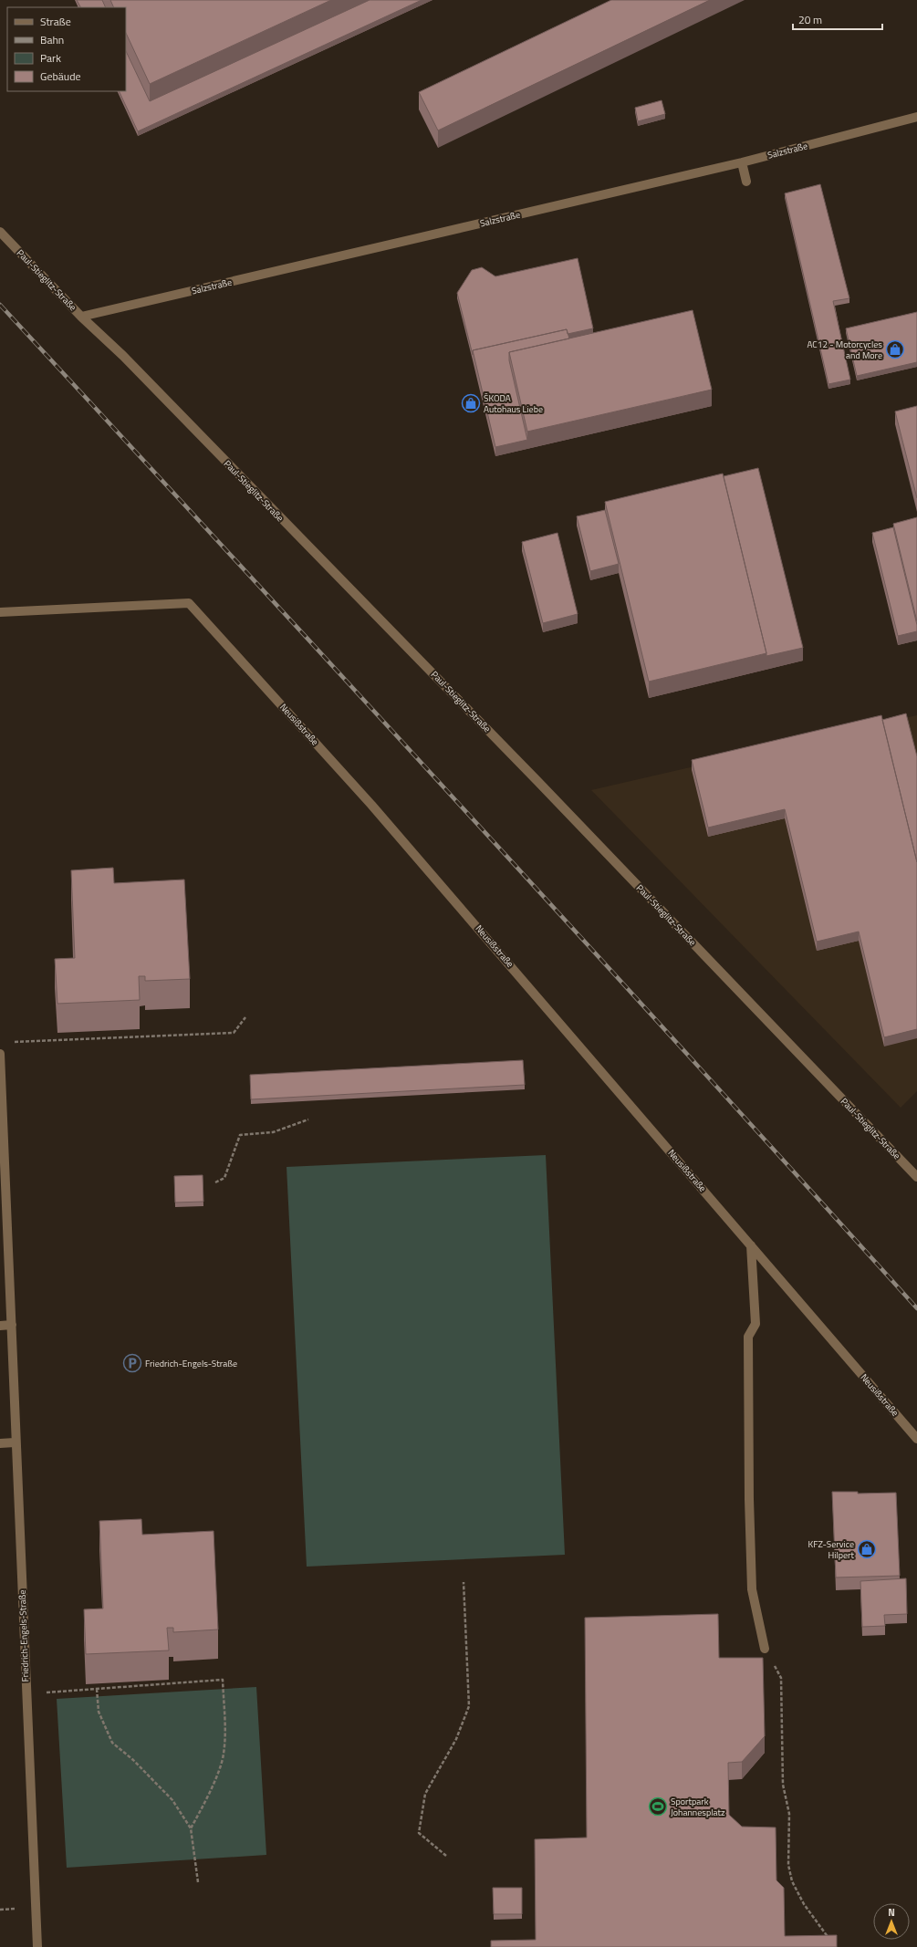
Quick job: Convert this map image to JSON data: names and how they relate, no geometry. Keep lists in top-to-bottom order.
{
  "streets": {
    "street": [
      "Salzstraße",
      "Paul-Stieglitz-Straße",
      "Neusißstraße",
      "Friedrich-Engels-Straße"
    ]
  },
  "crossings": [
    ["Salzstraße", "Paul-Stieglitz-Straße"]
  ],
  "places": {
    "shop": ["AC12 - Motorcycles and More", "ŠKODA Autohaus Liebe", "KFZ-Service Hilpert"],
    "parking": ["Friedrich-Engels-Straße"],
    "sports": ["Sportpark Johannesplatz"]
  },
  "legend": [
    "Straße",
    "Bahn",
    "Park",
    "Gebäude"
  ],
  "scale_bar": "20 m",
  "north": "top"
}
